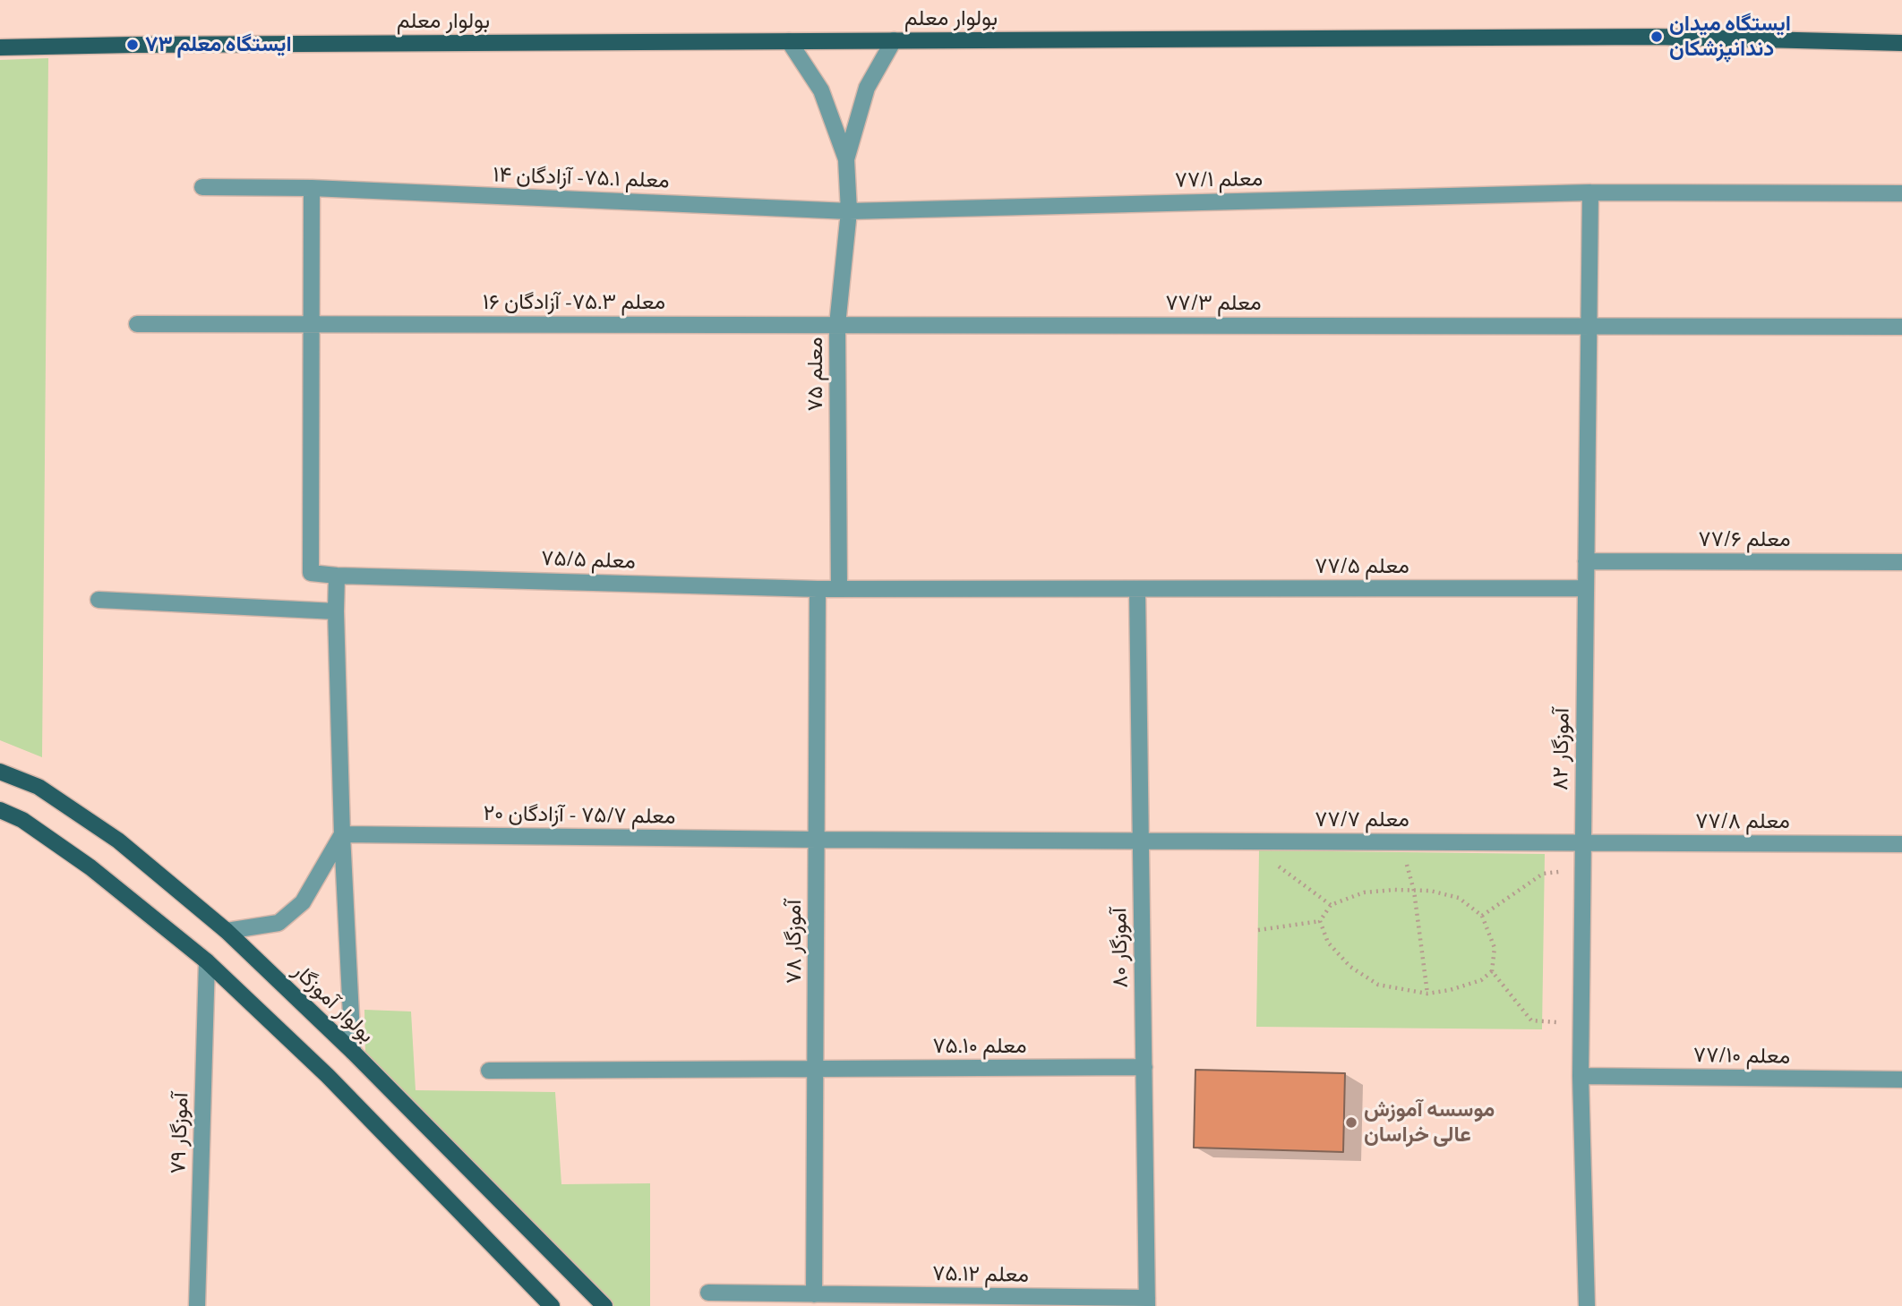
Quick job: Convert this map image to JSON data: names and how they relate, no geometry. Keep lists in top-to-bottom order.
{
  "streets": {
    "main road": ["بولوار معلم", "بولوار آموزگار"],
    "street": [
      "معلم ۷۵.۱- آزادگان ۱۴",
      "معلم ۷۷/۱",
      "معلم ۷۵.۳- آزادگان ۱۶",
      "معلم ۷۷/۳",
      "معلم ۷۵",
      "معلم ۷۷/۶",
      "معلم ۷۵/۵",
      "معلم ۷۷/۵",
      "آموزگار ۸۲",
      "معلم ۷۵/۷ - آزادگان ۲۰",
      "معلم ۷۷/۷",
      "معلم ۷۷/۸",
      "آموزگار ۷۸",
      "آموزگار ۸۰",
      "معلم ۷۵.۱۰",
      "معلم ۷۷/۱۰",
      "۷۹ آموزگار",
      "معلم ۷۵.۱۲"
    ]
  },
  "crossings": [
    ["معلم ۷۵.۱- آزادگان ۱۴", "معلم ۷۷/۱"],
    ["معلم ۷۵.۱- آزادگان ۱۴", "معلم ۷۵"],
    ["معلم ۷۷/۱", "معلم ۷۵"],
    ["معلم ۷۷/۱", "آموزگار ۸۲"],
    ["معلم ۷۵.۳- آزادگان ۱۶", "معلم ۷۷/۳"],
    ["معلم ۷۵.۳- آزادگان ۱۶", "معلم ۷۵"],
    ["معلم ۷۵.۳- آزادگان ۱۶", "معلم ۷۵/۵"],
    ["معلم ۷۷/۳", "معلم ۷۵"],
    ["معلم ۷۷/۳", "آموزگار ۸۲"],
    ["معلم ۷۵", "معلم ۷۵/۵"],
    ["معلم ۷۵", "معلم ۷۷/۵"],
    ["معلم ۷۷/۶", "آموزگار ۸۲"],
    ["معلم ۷۵/۵", "معلم ۷۷/۵"],
    ["معلم ۷۵/۵", "آموزگار ۷۸"],
    ["معلم ۷۷/۵", "آموزگار ۸۲"],
    ["معلم ۷۷/۵", "آموزگار ۸۰"],
    ["آموزگار ۸۲", "معلم ۷۷/۷"],
    ["آموزگار ۸۲", "معلم ۷۷/۸"],
    ["آموزگار ۸۲", "معلم ۷۷/۱۰"],
    ["معلم ۷۵/۷ - آزادگان ۲۰", "معلم ۷۷/۷"],
    ["معلم ۷۵/۷ - آزادگان ۲۰", "آموزگار ۷۸"],
    ["معلم ۷۵/۷ - آزادگان ۲۰", "آموزگار ۸۰"],
    ["معلم ۷۷/۷", "معلم ۷۷/۸"],
    ["معلم ۷۷/۷", "آموزگار ۸۰"],
    ["آموزگار ۷۸", "معلم ۷۵.۱۰"],
    ["آموزگار ۷۸", "معلم ۷۵.۱۲"],
    ["آموزگار ۸۰", "معلم ۷۵.۱۰"],
    ["آموزگار ۸۰", "معلم ۷۵.۱۲"]
  ],
  "places": ["ایستگاه میدان دندانپزشکان", "ایستگاه معلم ۷۳", "موسسه آموزش عالی خراسان"]
}
